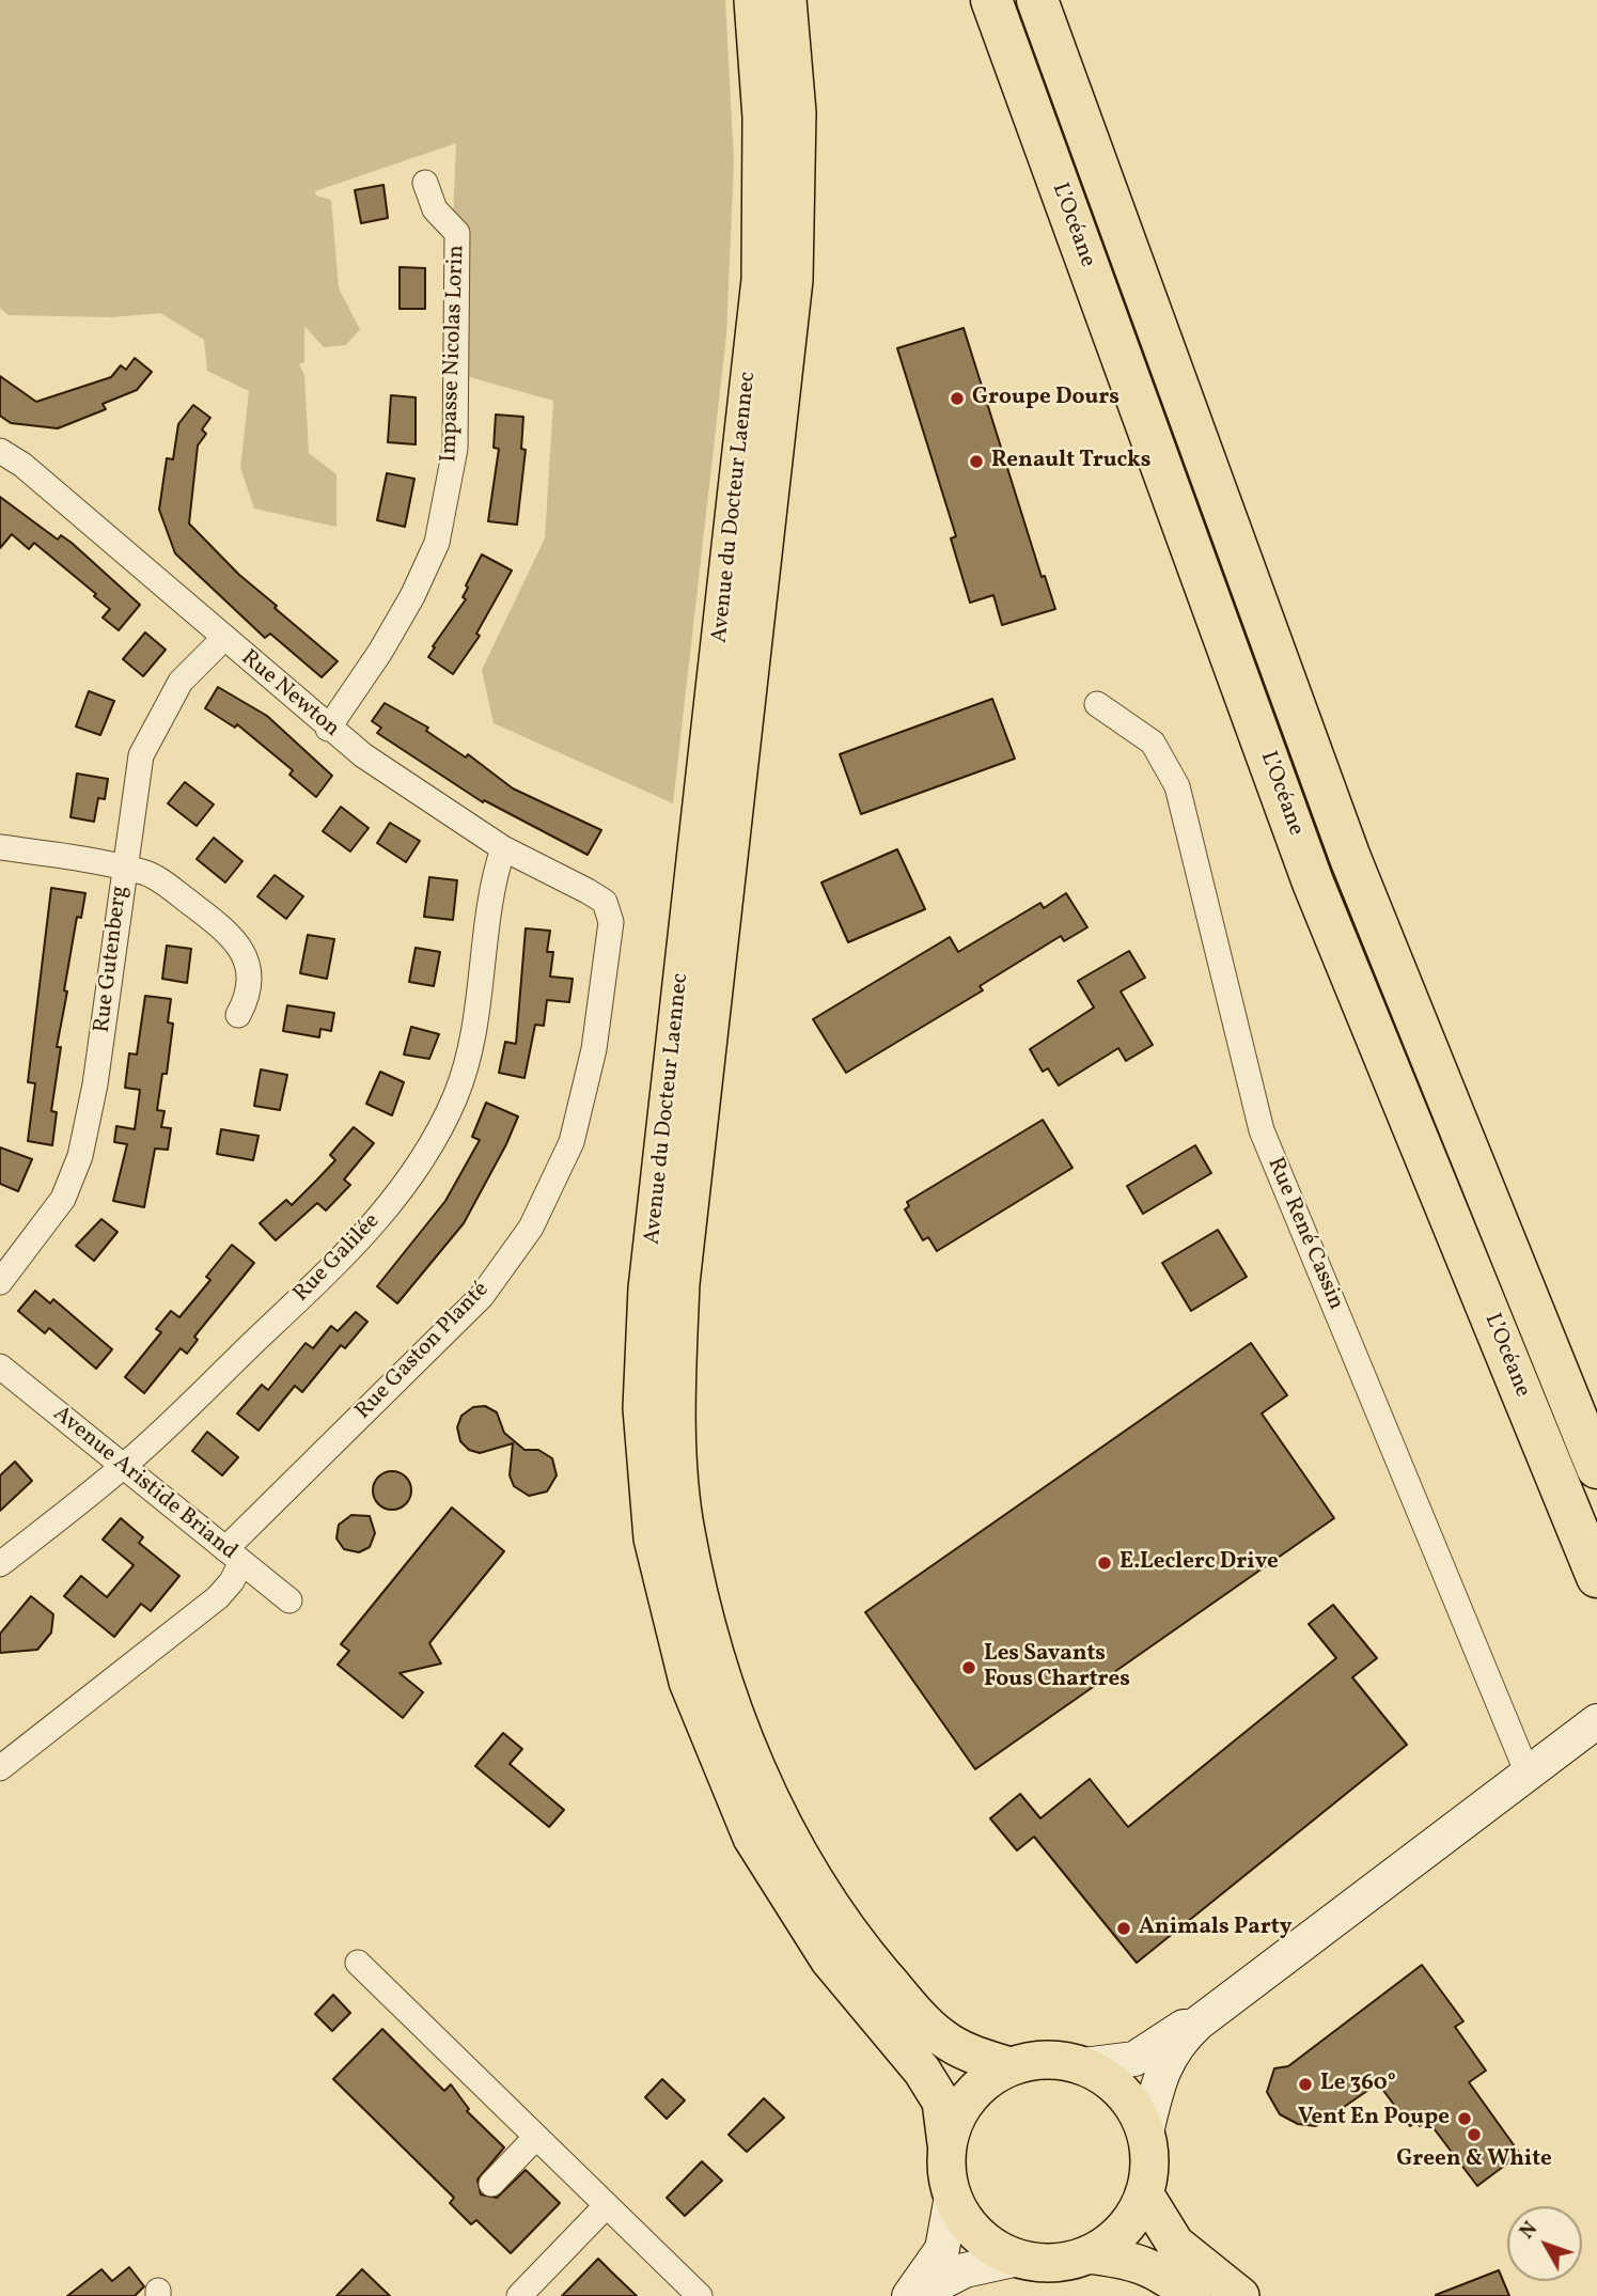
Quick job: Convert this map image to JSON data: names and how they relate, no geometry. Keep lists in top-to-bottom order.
{
  "streets": {
    "highway": ["L’Océane"],
    "main road": ["Avenue du Docteur Laennec"],
    "street": [
      "Impasse Nicolas Lorin",
      "Rue Newton",
      "Rue Gutenberg",
      "Rue René Cassin",
      "Rue Galilée",
      "Rue Gaston Planté",
      "Avenue Aristide Briand"
    ]
  },
  "crossings": [
    ["Impasse Nicolas Lorin", "Rue Newton"],
    ["Rue Newton", "Rue Gutenberg"],
    ["Rue Newton", "Rue Galilée"],
    ["Rue Newton", "Rue Gaston Planté"],
    ["Rue Galilée", "Avenue Aristide Briand"],
    ["Rue Gaston Planté", "Avenue Aristide Briand"]
  ],
  "places": [
    "Groupe Dours",
    "Renault Trucks",
    "E.Leclerc Drive",
    "Les Savants Fous Chartres",
    "Animals Party",
    "Le 360°",
    "Vent En Poupe",
    "Green & White"
  ],
  "north": "top left"
}
